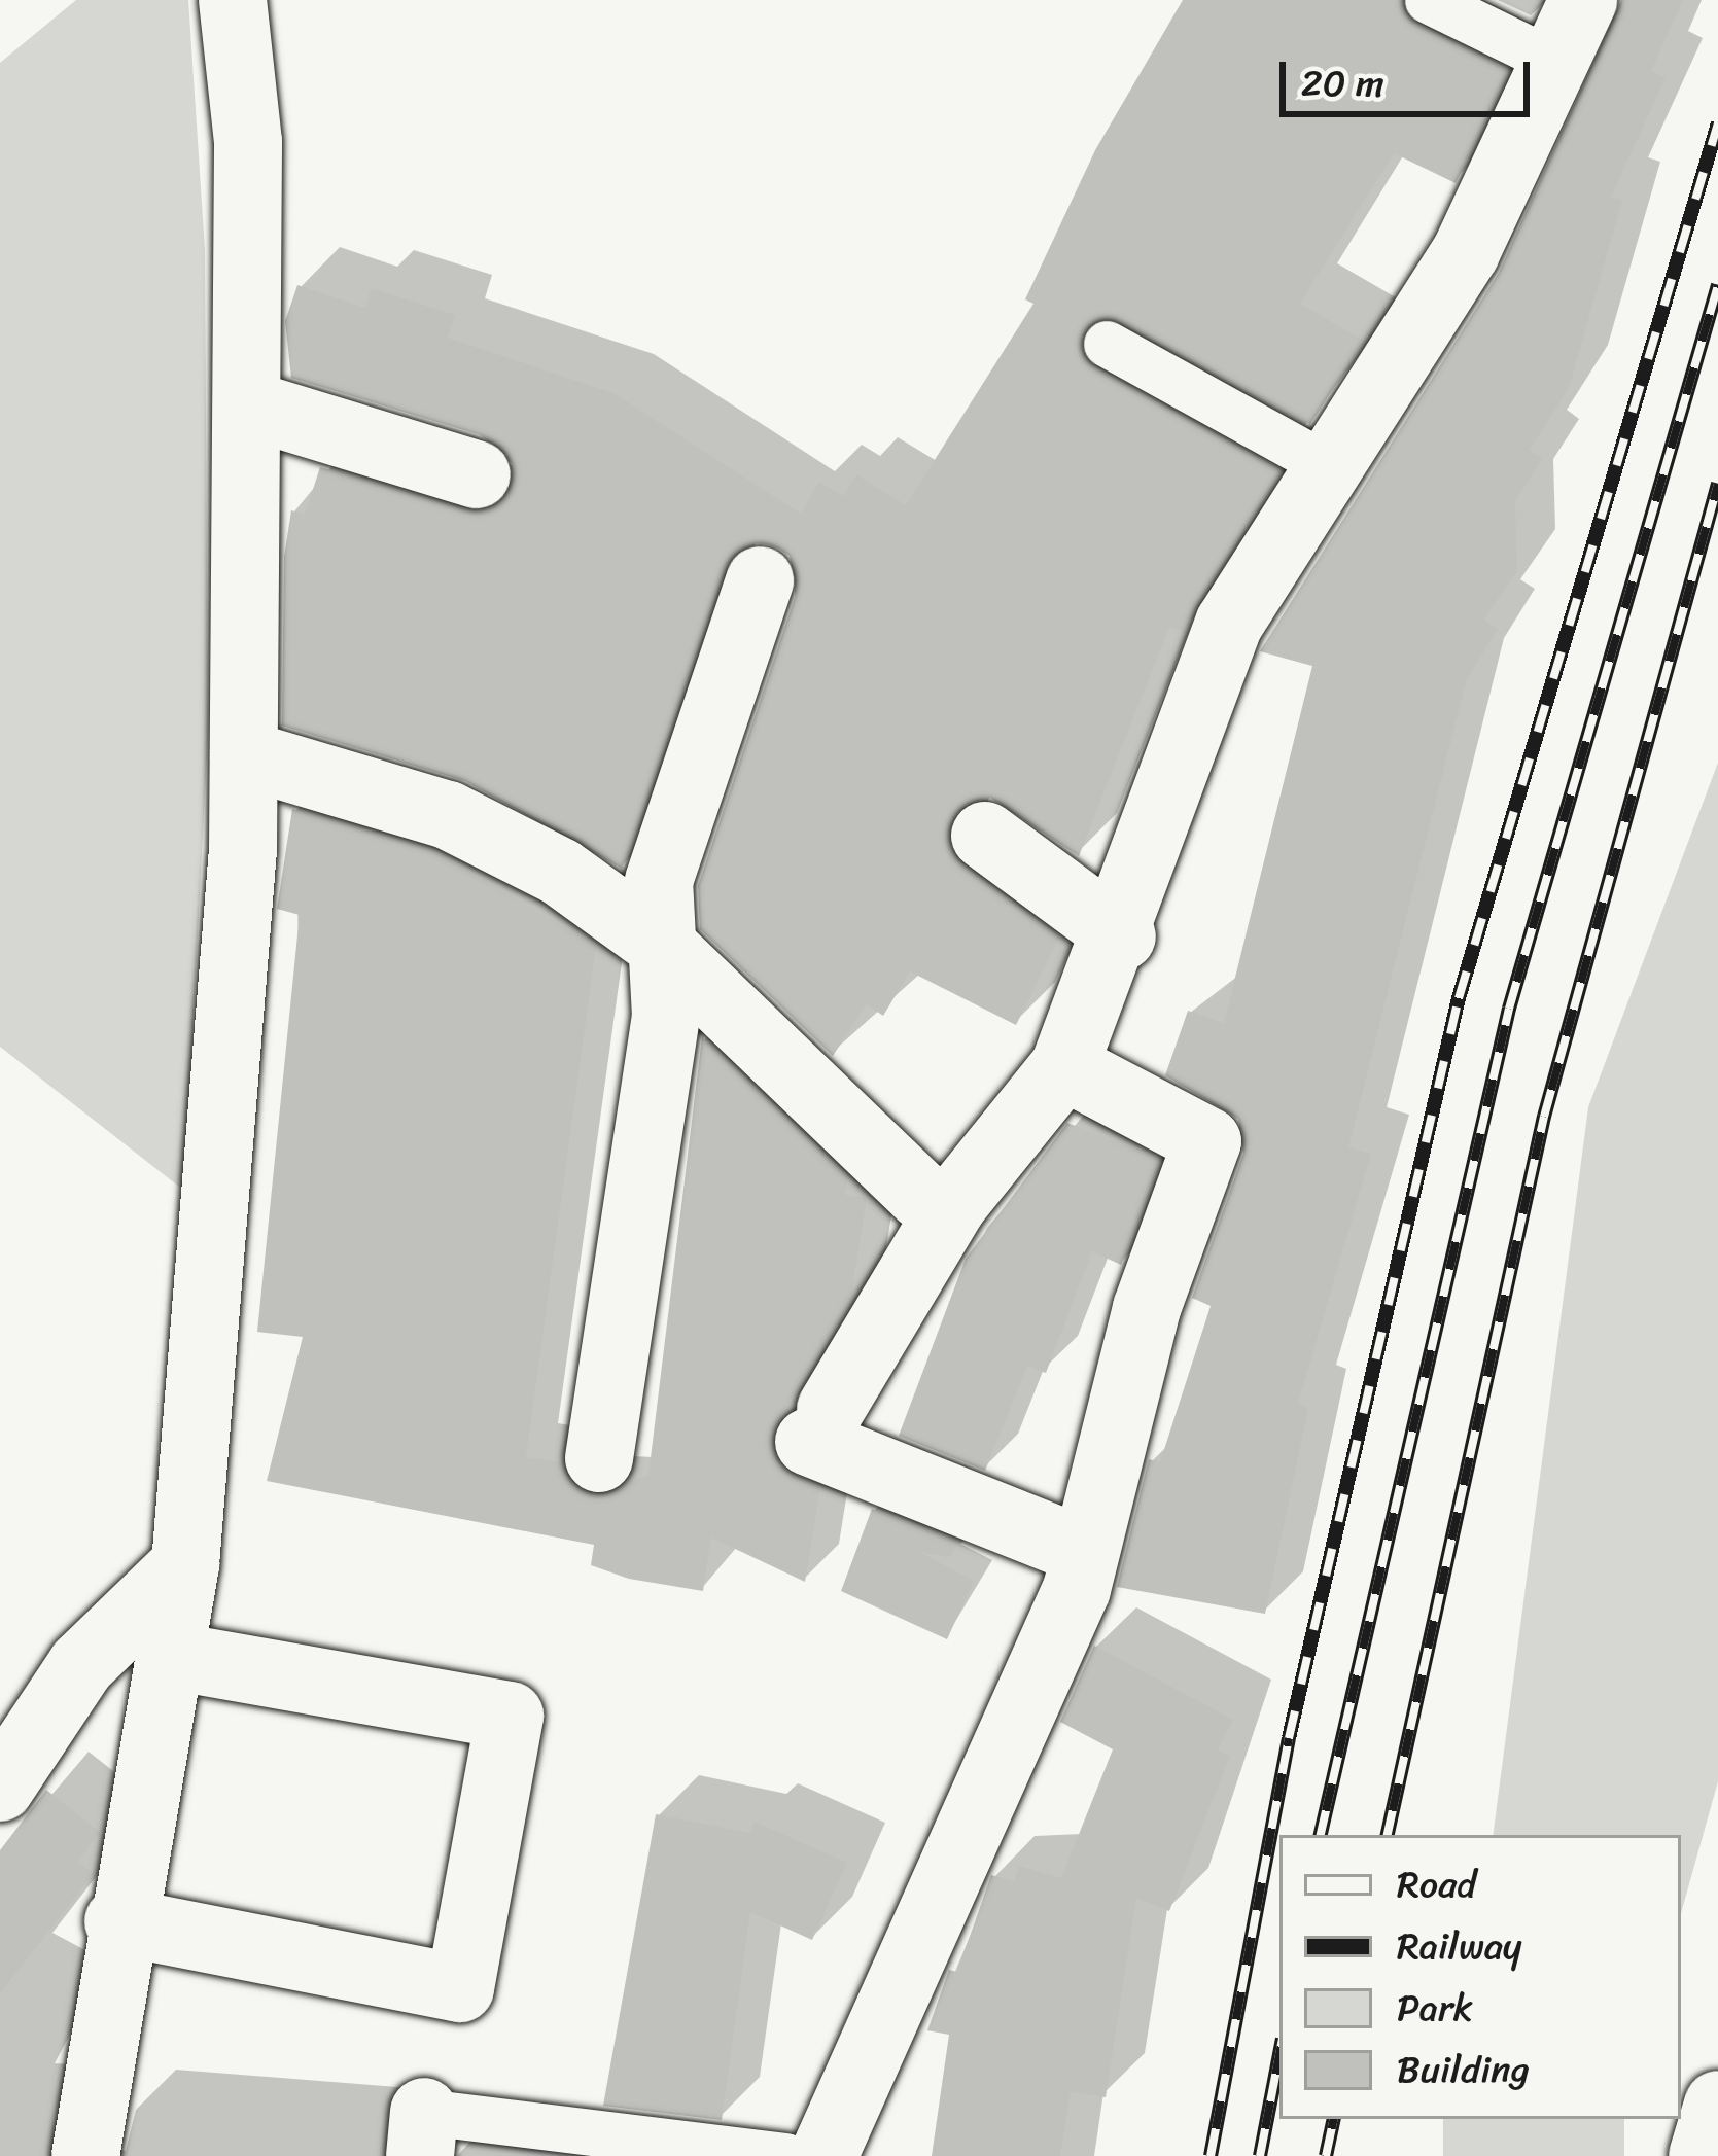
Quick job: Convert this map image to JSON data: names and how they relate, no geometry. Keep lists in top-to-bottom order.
{
  "legend": [
    "Road",
    "Railway",
    "Park",
    "Building"
  ],
  "scale_bar": "20 m"
}
